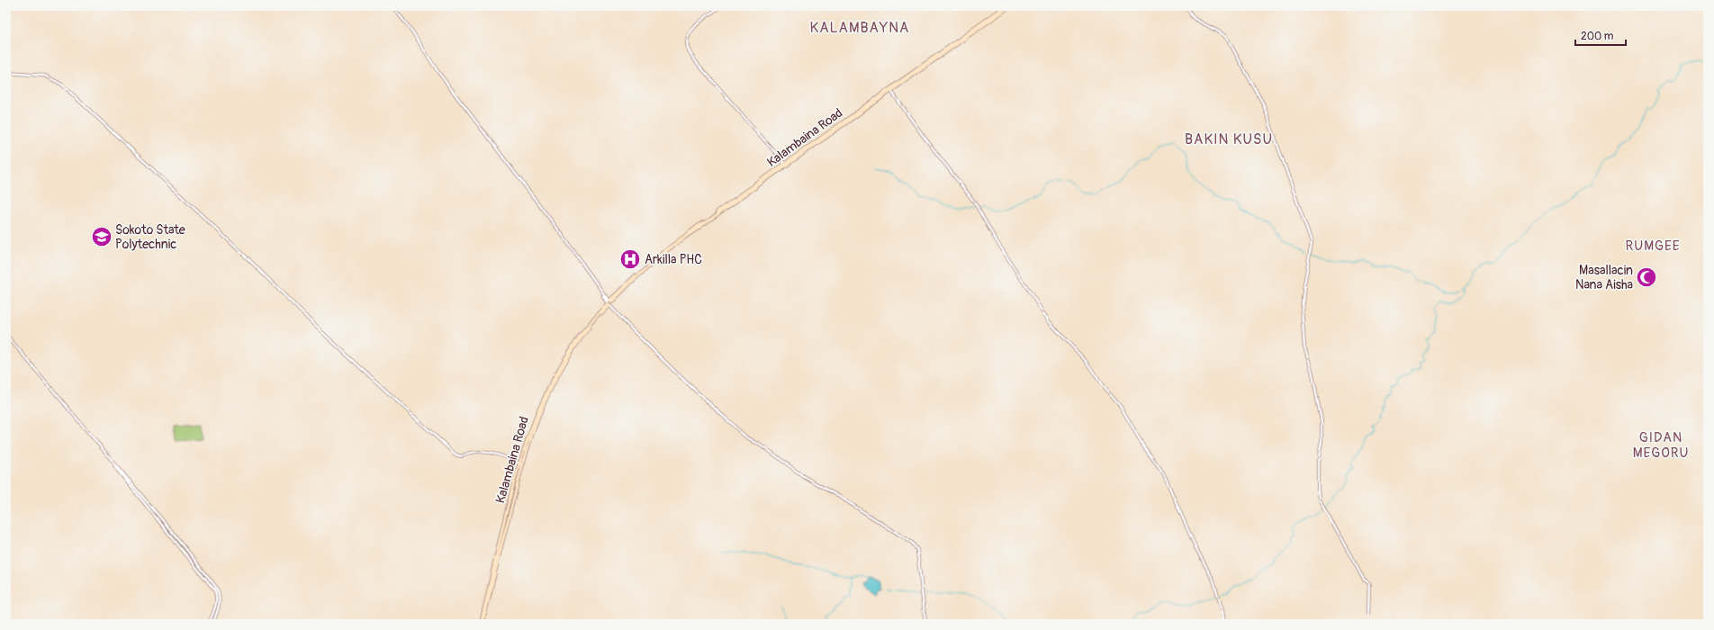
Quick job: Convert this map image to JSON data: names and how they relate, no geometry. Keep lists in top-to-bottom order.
{
  "streets": {
    "main road": ["Kalambaina Road"]
  },
  "districts": [
    "KALAMBAYNA",
    "BAKIN KUSU",
    "RUMGEE",
    "GIDAN MEGORU"
  ],
  "places": {
    "school or university": ["Sokoto State Polytechnic"],
    "hospital": ["Arkilla PHC"],
    "mosque": ["Masallacin Nana Aisha"]
  },
  "scale_bar": "200 m"
}
